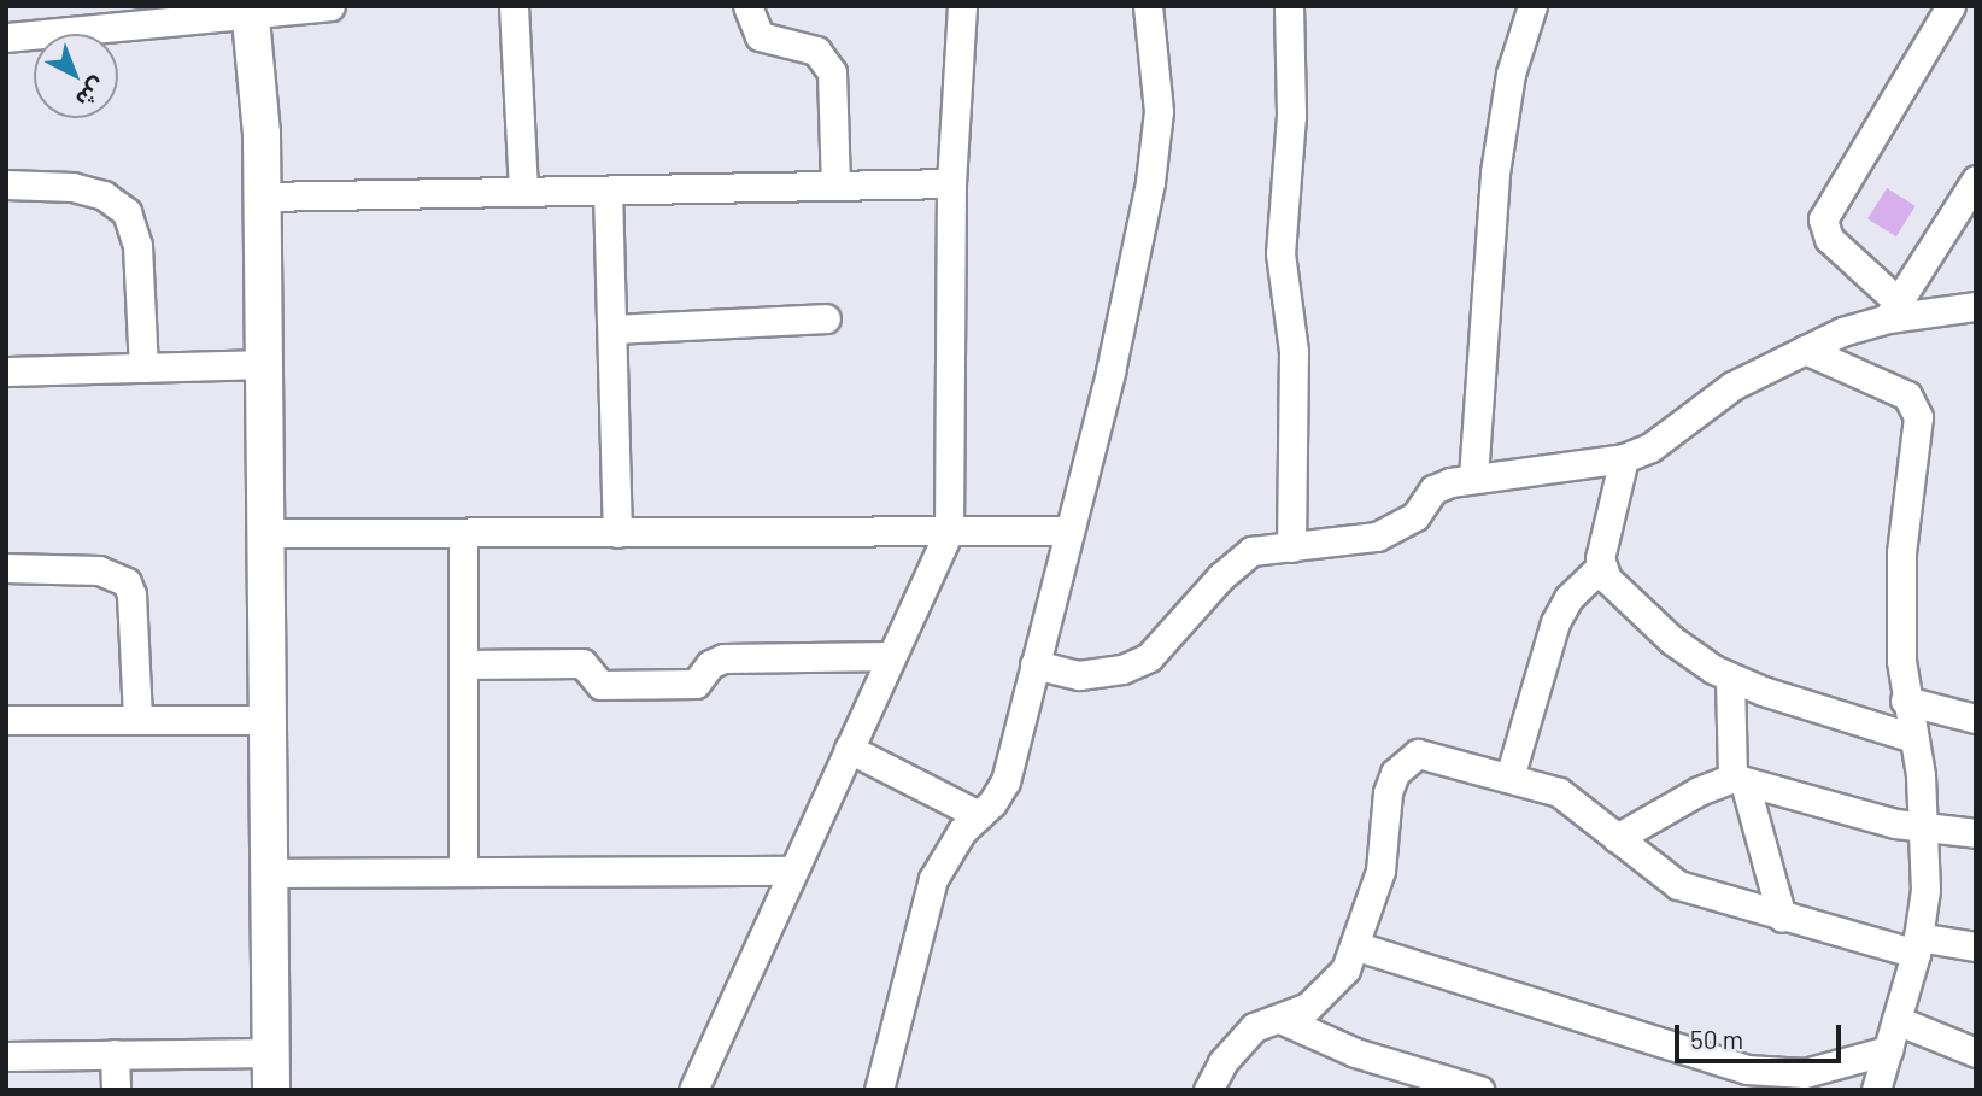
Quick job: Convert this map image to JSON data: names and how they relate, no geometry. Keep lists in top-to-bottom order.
{
  "scale_bar": "50 m",
  "north": "bottom right"
}
